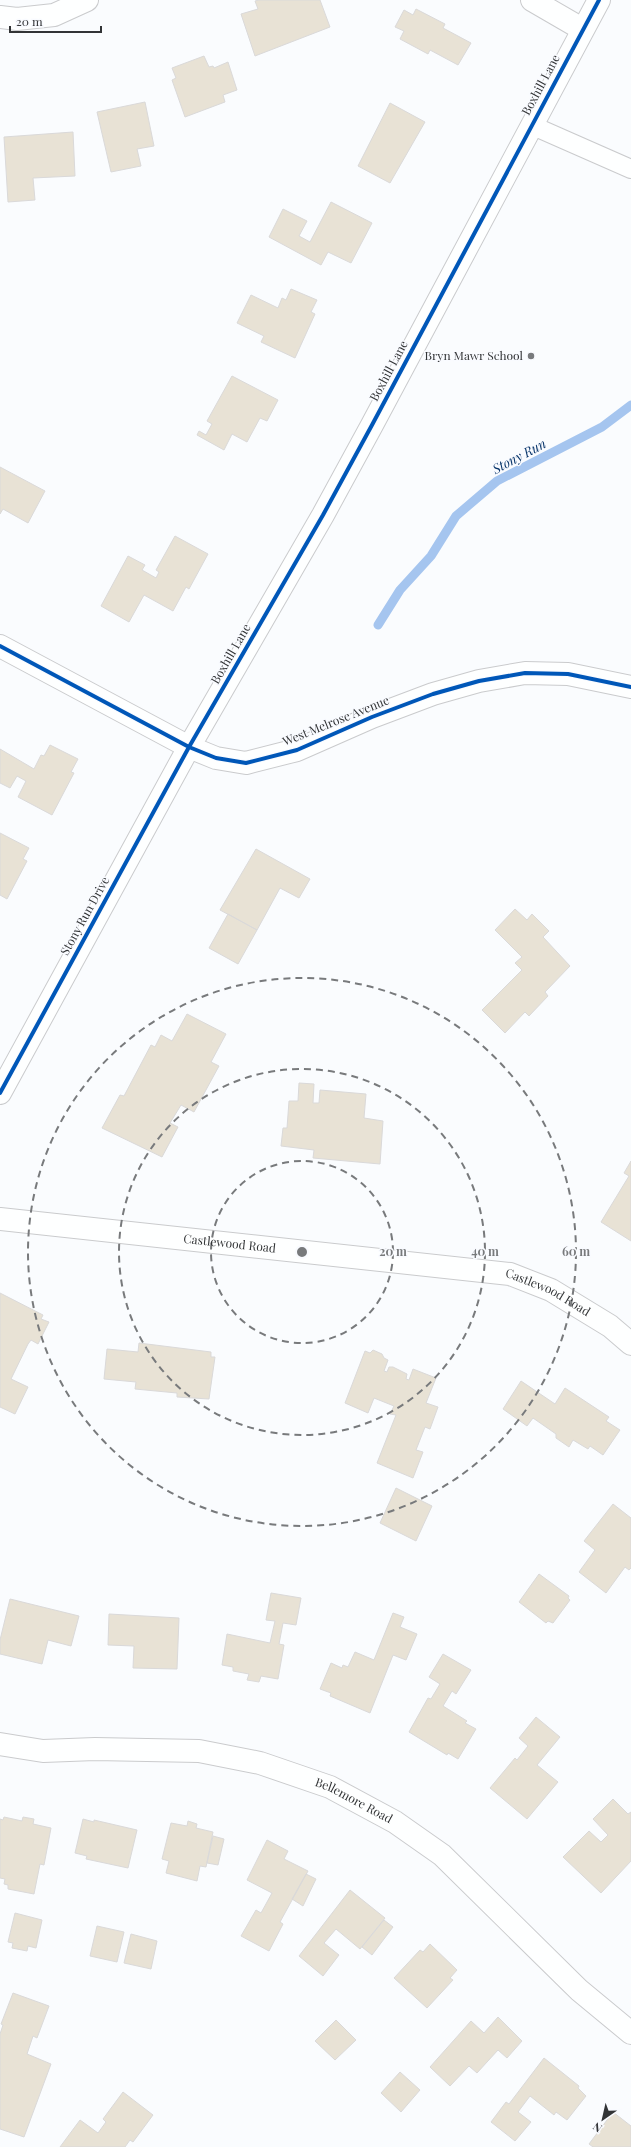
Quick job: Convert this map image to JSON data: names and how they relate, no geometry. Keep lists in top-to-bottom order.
{
  "streets": {
    "street": [
      "Boxhill Lane",
      "West Melrose Avenue",
      "Stony Run Drive",
      "Castlewood Road",
      "Bellemore Road"
    ]
  },
  "crossings": [
    ["Boxhill Lane", "West Melrose Avenue"],
    ["Boxhill Lane", "Stony Run Drive"],
    ["West Melrose Avenue", "Stony Run Drive"]
  ],
  "water": ["Stony Run"],
  "places": ["Bryn Mawr School"],
  "scale_bar": "20 m",
  "north": "bottom left",
  "rings": ["20 m", "40 m", "60 m"]
}
